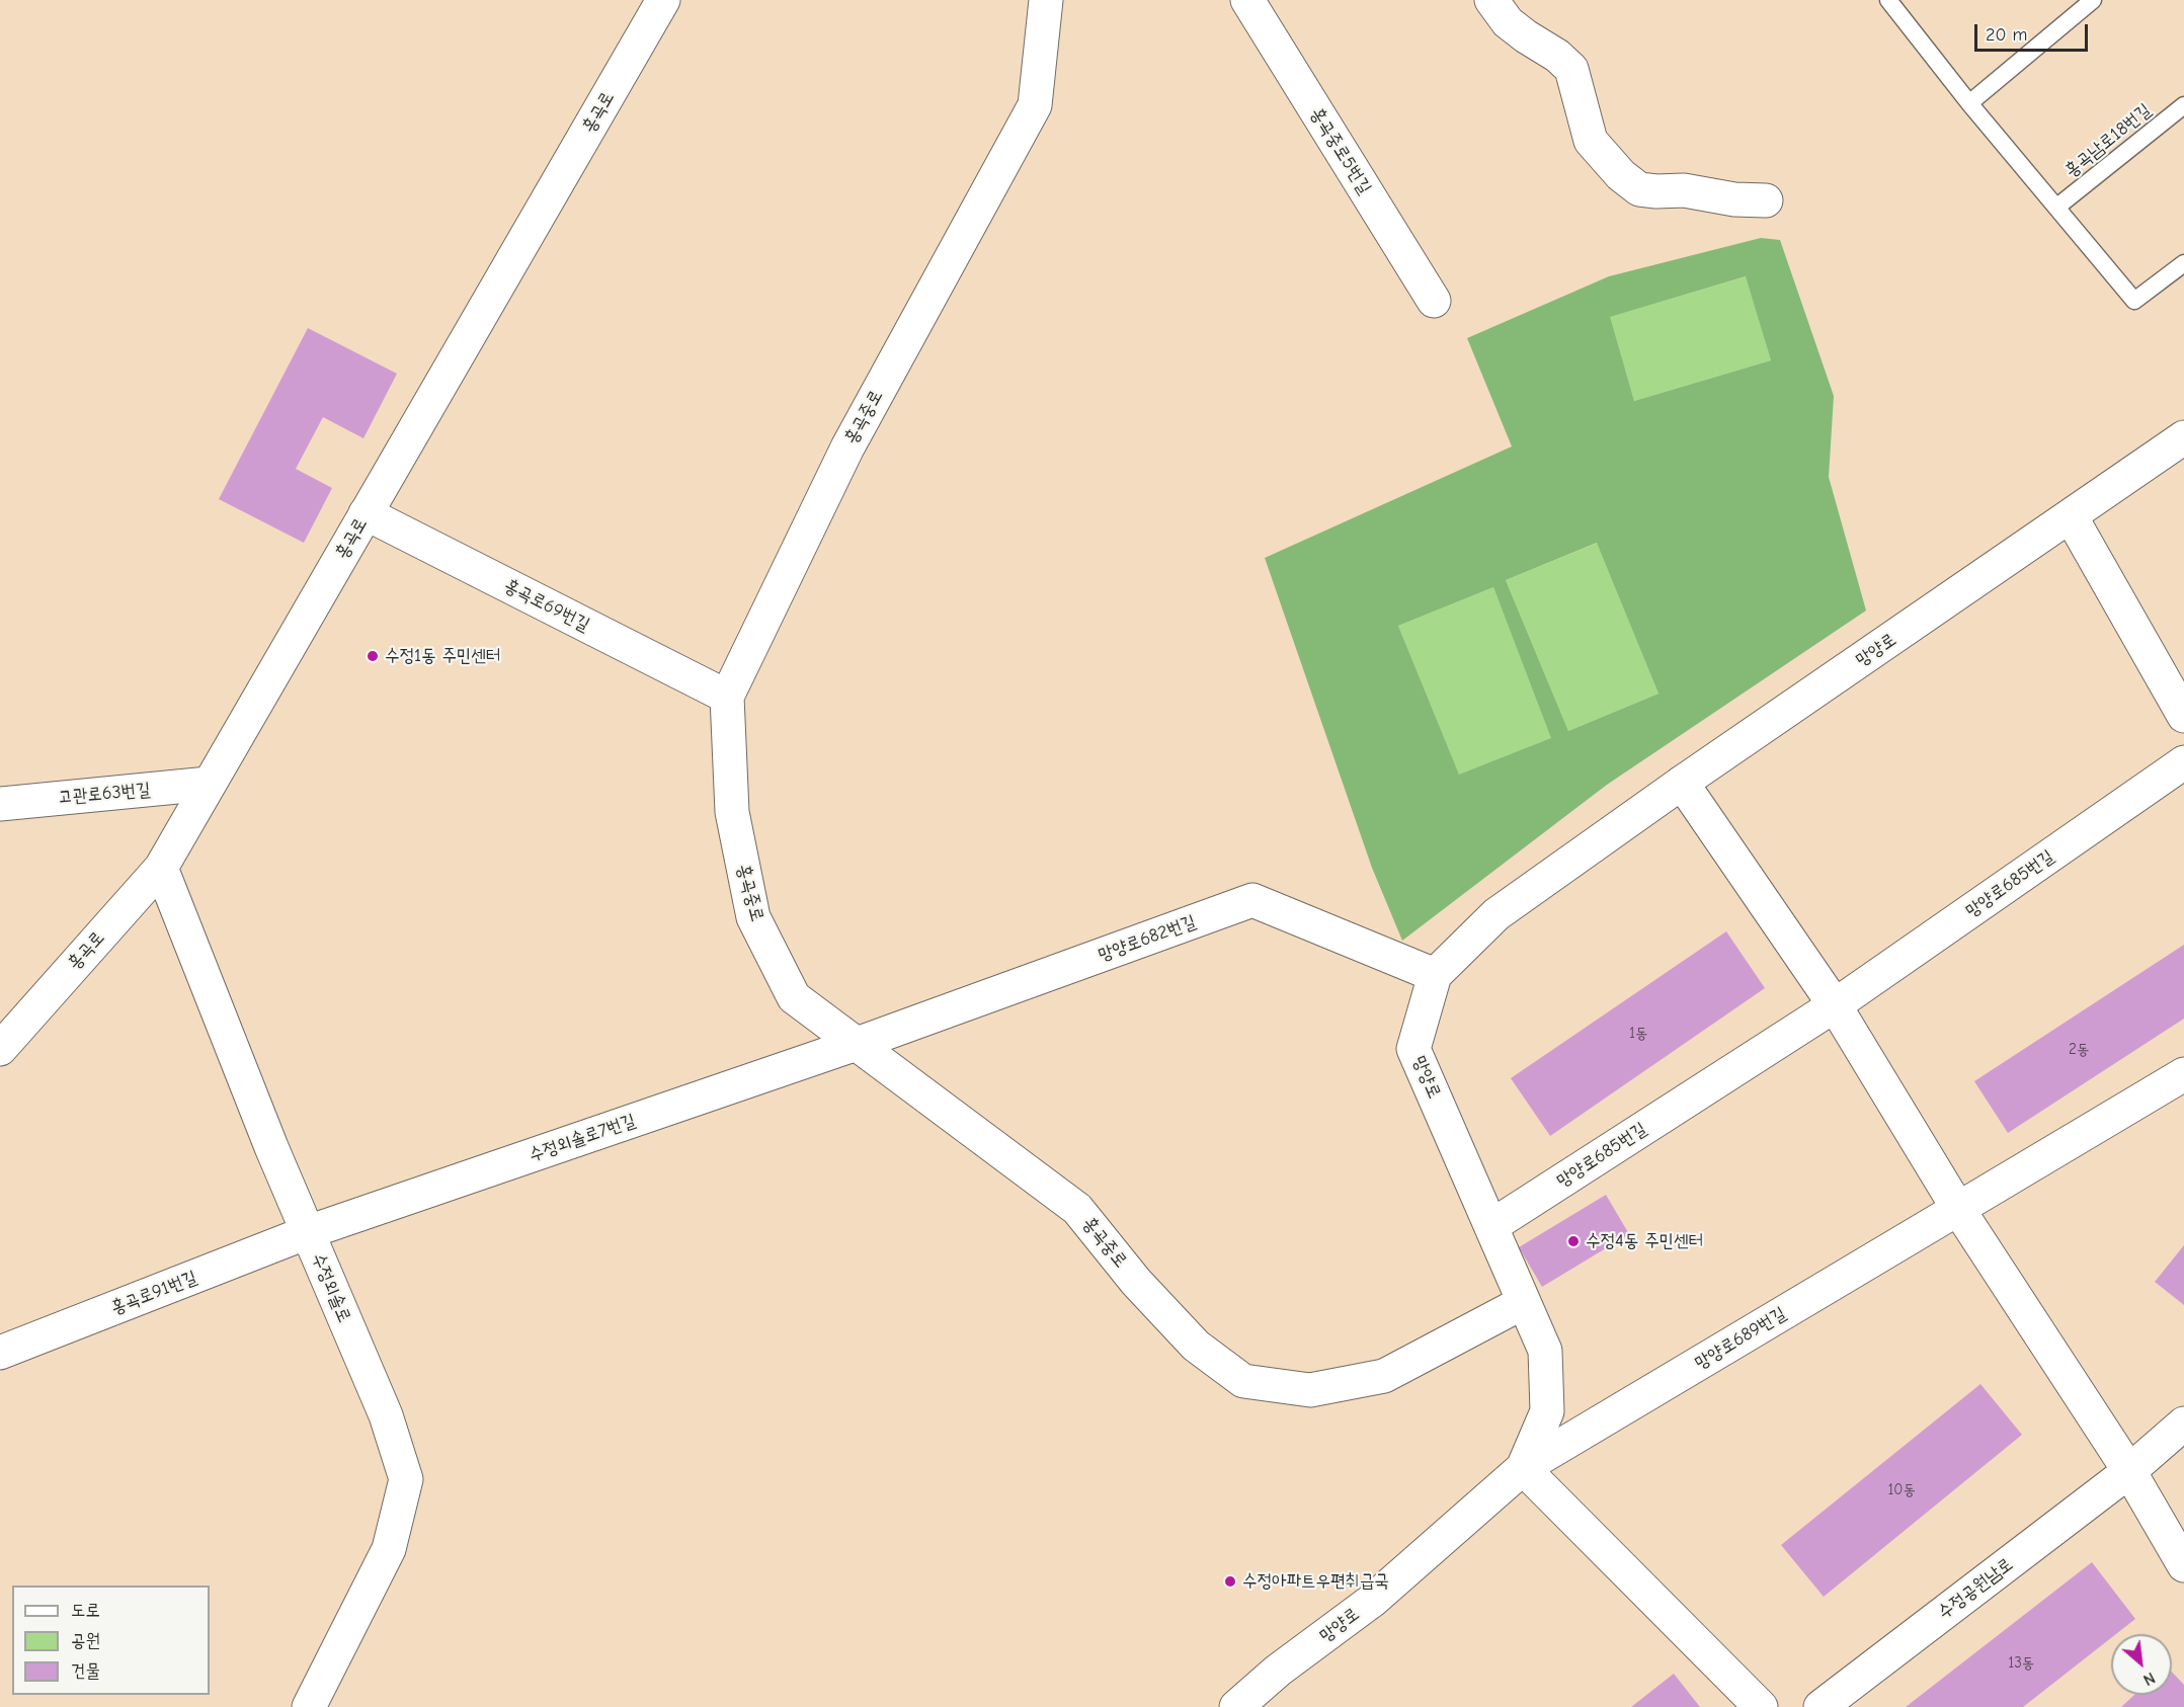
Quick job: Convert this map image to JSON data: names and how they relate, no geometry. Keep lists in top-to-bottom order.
{
  "streets": {
    "street": [
      "홍곡로",
      "홍곡중로5번길",
      "홍곡중로",
      "홍곡로69번길",
      "망양로",
      "고관로63번길",
      "망양로685번길",
      "망양로682번길",
      "수정외솔로7번길",
      "수정외솔로",
      "홍곡로91번길",
      "망양로689번길",
      "수정공원남로"
    ],
    "lane": ["홍곡남로18번길"]
  },
  "crossings": [
    ["홍곡로", "홍곡로69번길"],
    ["홍곡로", "고관로63번길"],
    ["홍곡로", "수정외솔로"],
    ["홍곡중로", "홍곡로69번길"],
    ["홍곡중로", "망양로"],
    ["홍곡중로", "망양로682번길"],
    ["홍곡중로", "수정외솔로7번길"],
    ["망양로", "망양로685번길"],
    ["망양로", "망양로682번길"],
    ["망양로", "망양로689번길"],
    ["망양로682번길", "수정외솔로7번길"],
    ["수정외솔로7번길", "수정외솔로"],
    ["수정외솔로7번길", "홍곡로91번길"],
    ["수정외솔로", "홍곡로91번길"]
  ],
  "places": ["수정1동 주민센터", "수정4동 주민센터", "수정아파트우편취급국"],
  "house_numbers": [
    "1동",
    "2동",
    "10동",
    "13동"
  ],
  "legend": ["도로", "공원", "건물"],
  "scale_bar": "20 m",
  "north": "bottom right"
}
